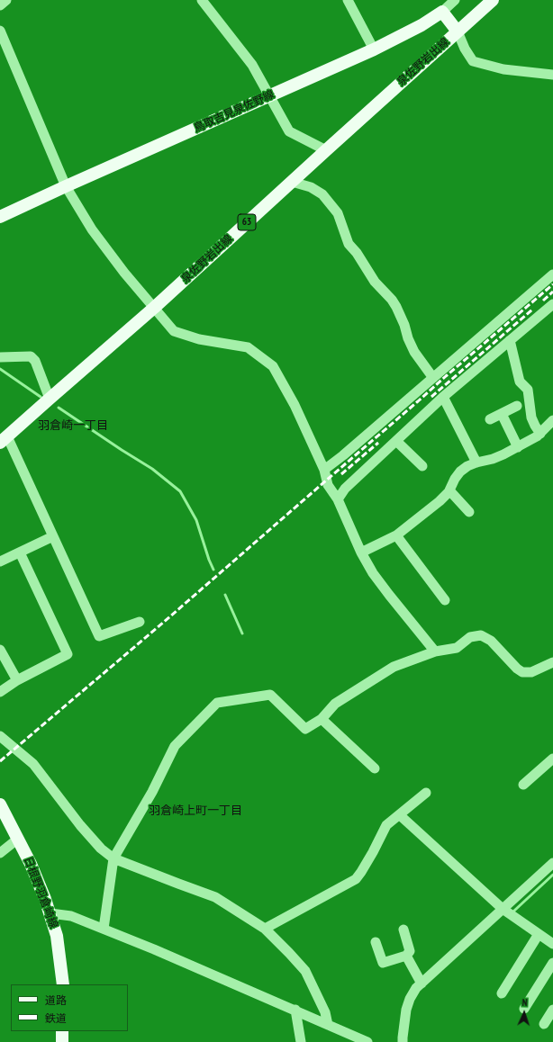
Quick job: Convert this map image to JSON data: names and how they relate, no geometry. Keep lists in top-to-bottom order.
{
  "streets": {
    "main road": [
      "泉佐野岩出線",
      "鳥取吉見泉佐野線",
      "63",
      "日根野羽倉崎線"
    ]
  },
  "districts": ["羽倉崎一丁目", "羽倉崎上町一丁目"],
  "legend": ["道路", "鉄道"],
  "north": "top"
}
